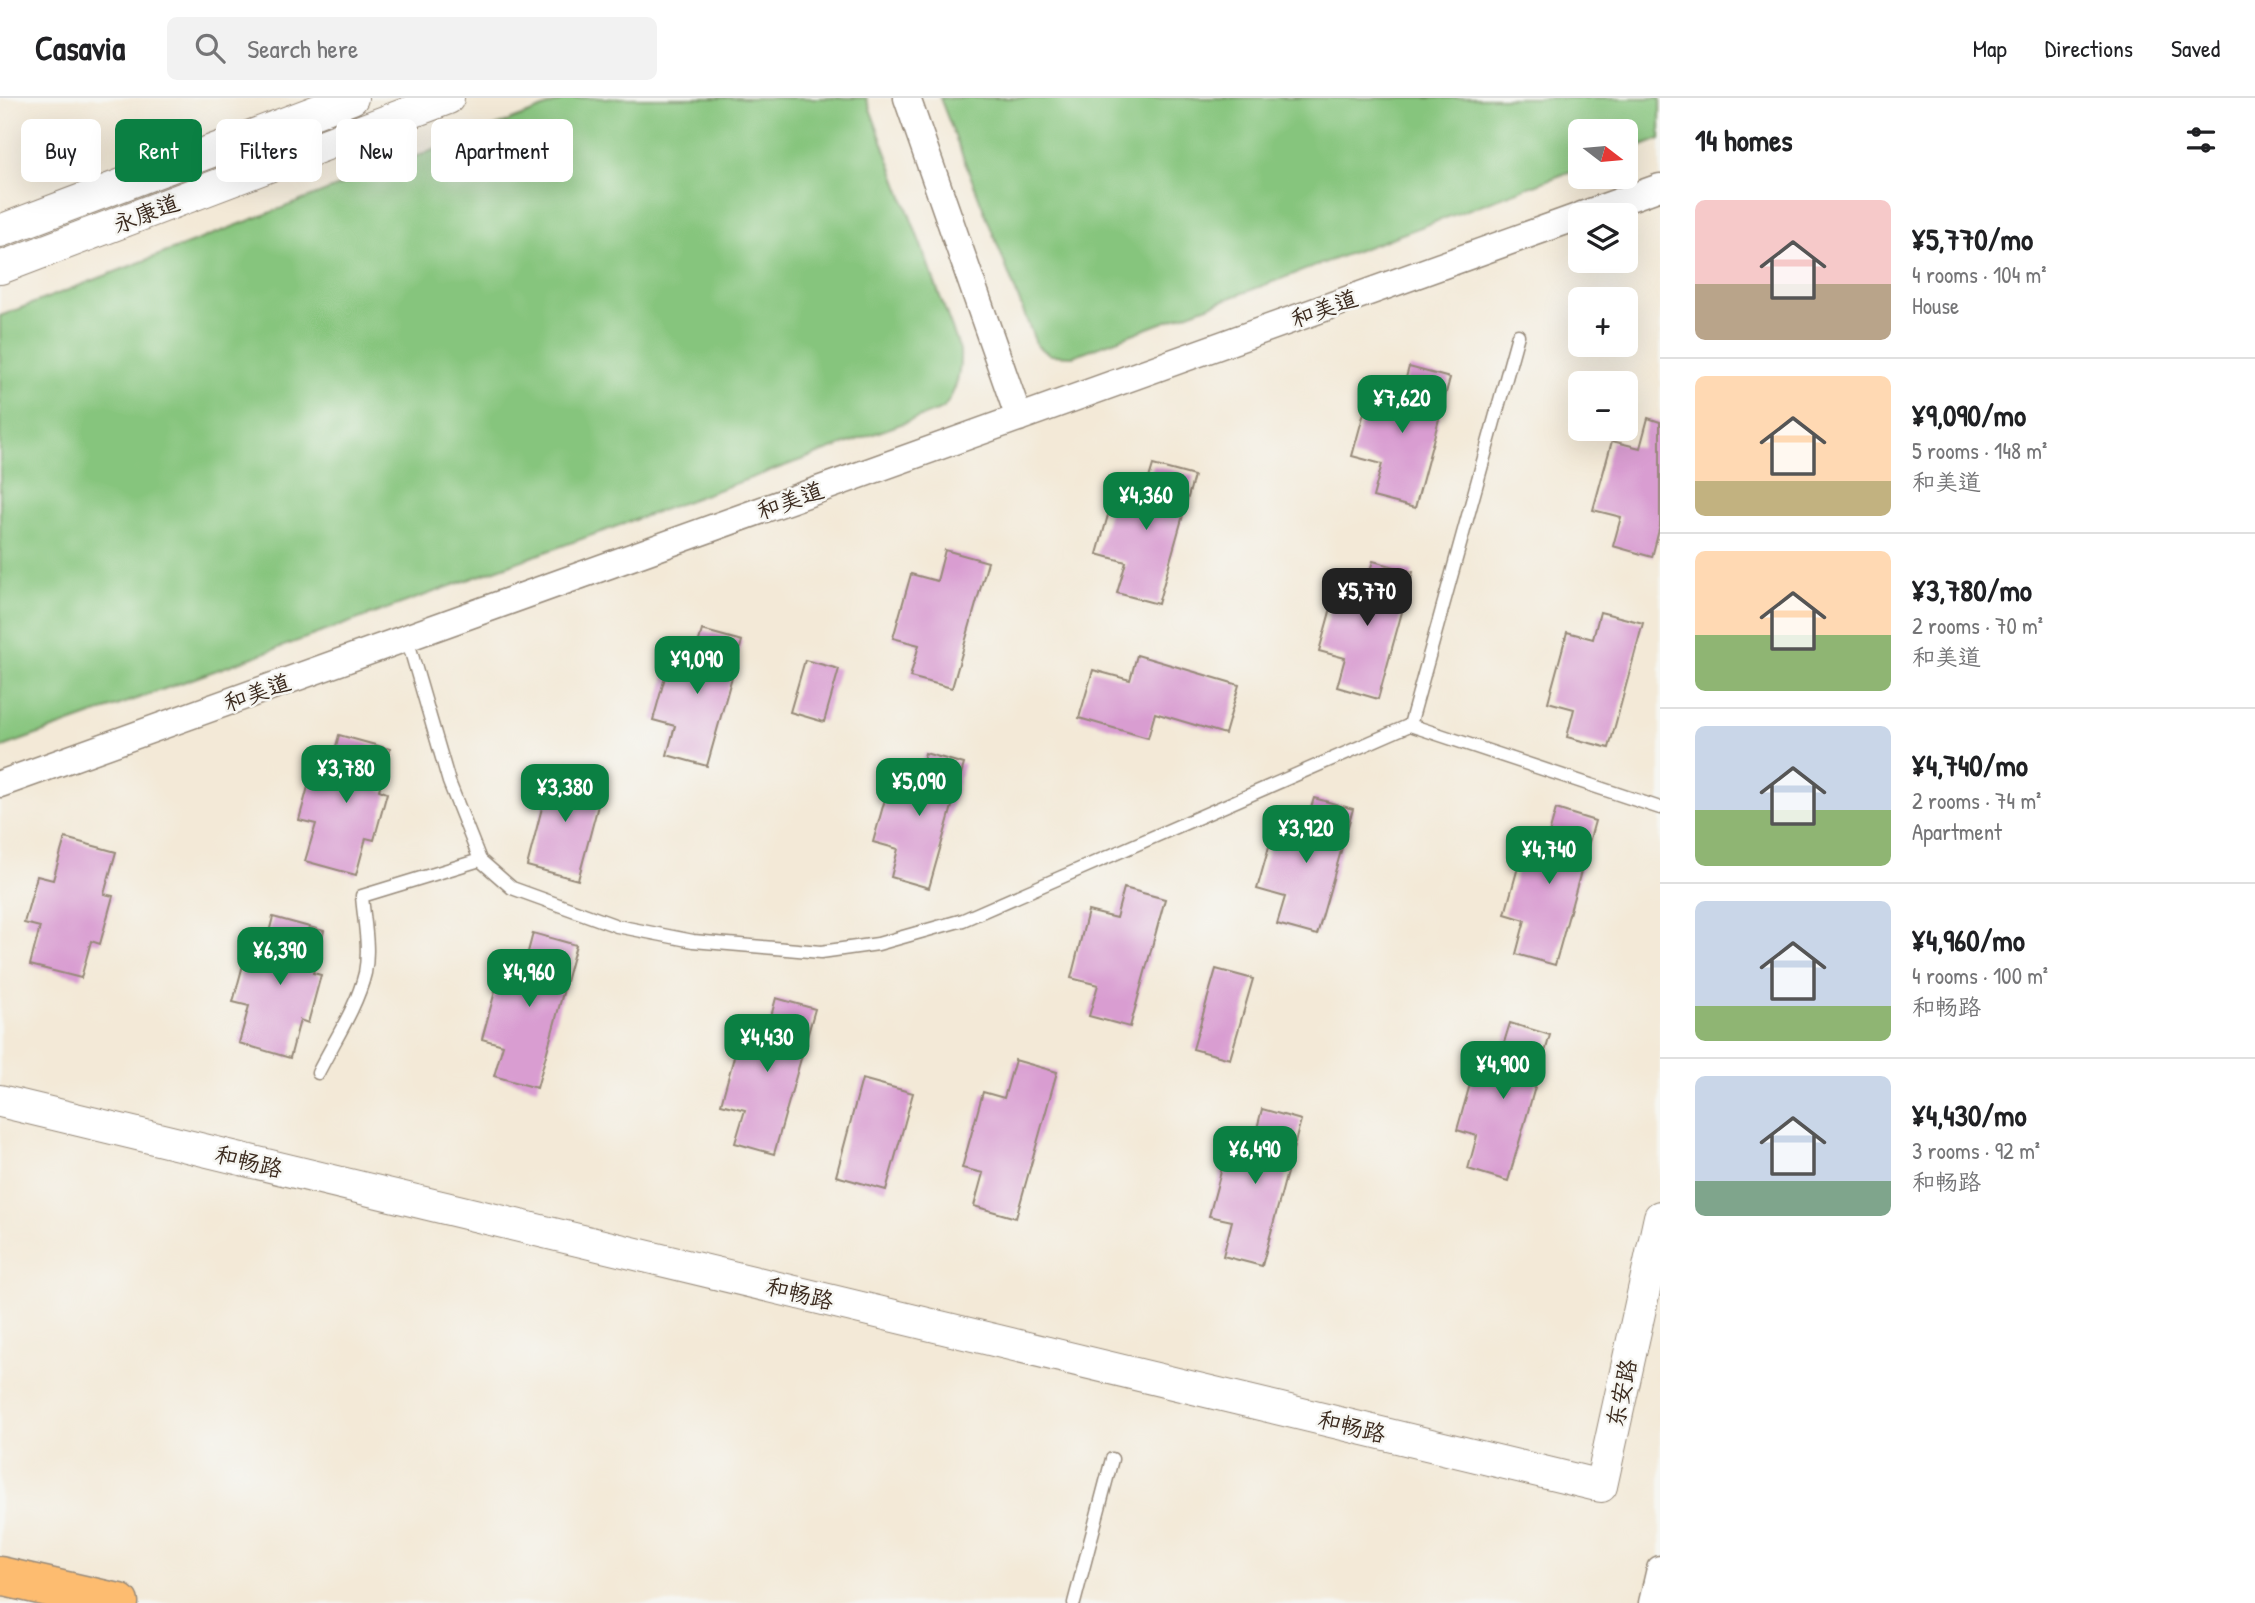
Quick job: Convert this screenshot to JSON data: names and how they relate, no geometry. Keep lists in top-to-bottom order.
{
  "streets": {
    "street": [
      "永康道",
      "和美道",
      "和畅路",
      "东安路"
    ]
  },
  "crossings": [
    ["和畅路", "东安路"]
  ],
  "north": "right",
  "page": {
    "header": "Casavia",
    "search": "Search here",
    "nav": ["Map", "Directions", "Saved"],
    "heading": "14 homes",
    "map_buttons": ["+", "−"],
    "chip": [
      "Buy",
      "Rent",
      "Filters",
      "New",
      "Apartment"
    ],
    "list": [
      {
        "name": "¥5,770/mo",
        "note": "4 rooms · 104 m² · House"
      },
      {
        "name": "¥9,090/mo",
        "note": "5 rooms · 148 m² · 和美道"
      },
      {
        "name": "¥3,780/mo",
        "note": "2 rooms · 70 m² · 和美道"
      },
      {
        "name": "¥4,740/mo",
        "note": "2 rooms · 74 m² · Apartment"
      },
      {
        "name": "¥4,960/mo",
        "note": "4 rooms · 100 m² · 和畅路"
      },
      {
        "name": "¥4,430/mo",
        "note": "3 rooms · 92 m² · 和畅路"
      }
    ],
    "price": [
      "¥7,620",
      "¥4,360",
      "¥5,770",
      "¥9,090",
      "¥3,780",
      "¥5,090",
      "¥3,380",
      "¥3,920",
      "¥4,740",
      "¥6,390",
      "¥4,960",
      "¥4,430",
      "¥4,900",
      "¥6,490"
    ]
  }
}
